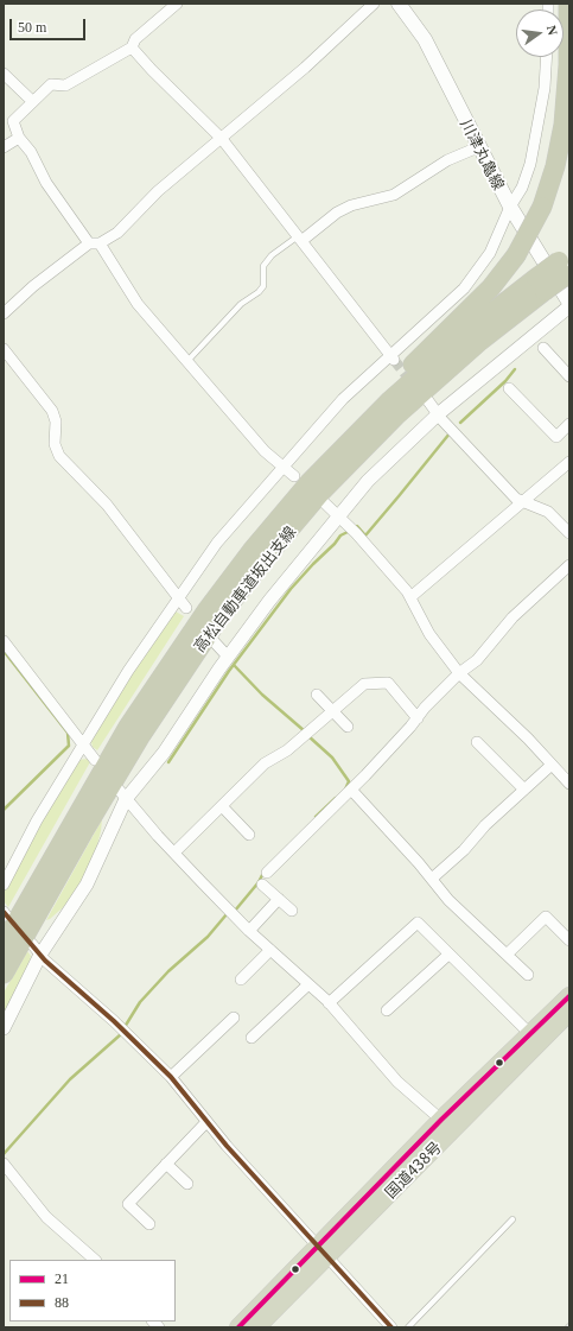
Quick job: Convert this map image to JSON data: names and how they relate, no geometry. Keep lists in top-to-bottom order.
{
  "streets": {
    "highway": ["高松自動車道坂出支線", "国道438号"],
    "main road": ["川津丸亀線"]
  },
  "lines": ["transit line 88", "transit line 21"],
  "legend": ["21", "88"],
  "scale_bar": "50 m",
  "north": "right"
}
